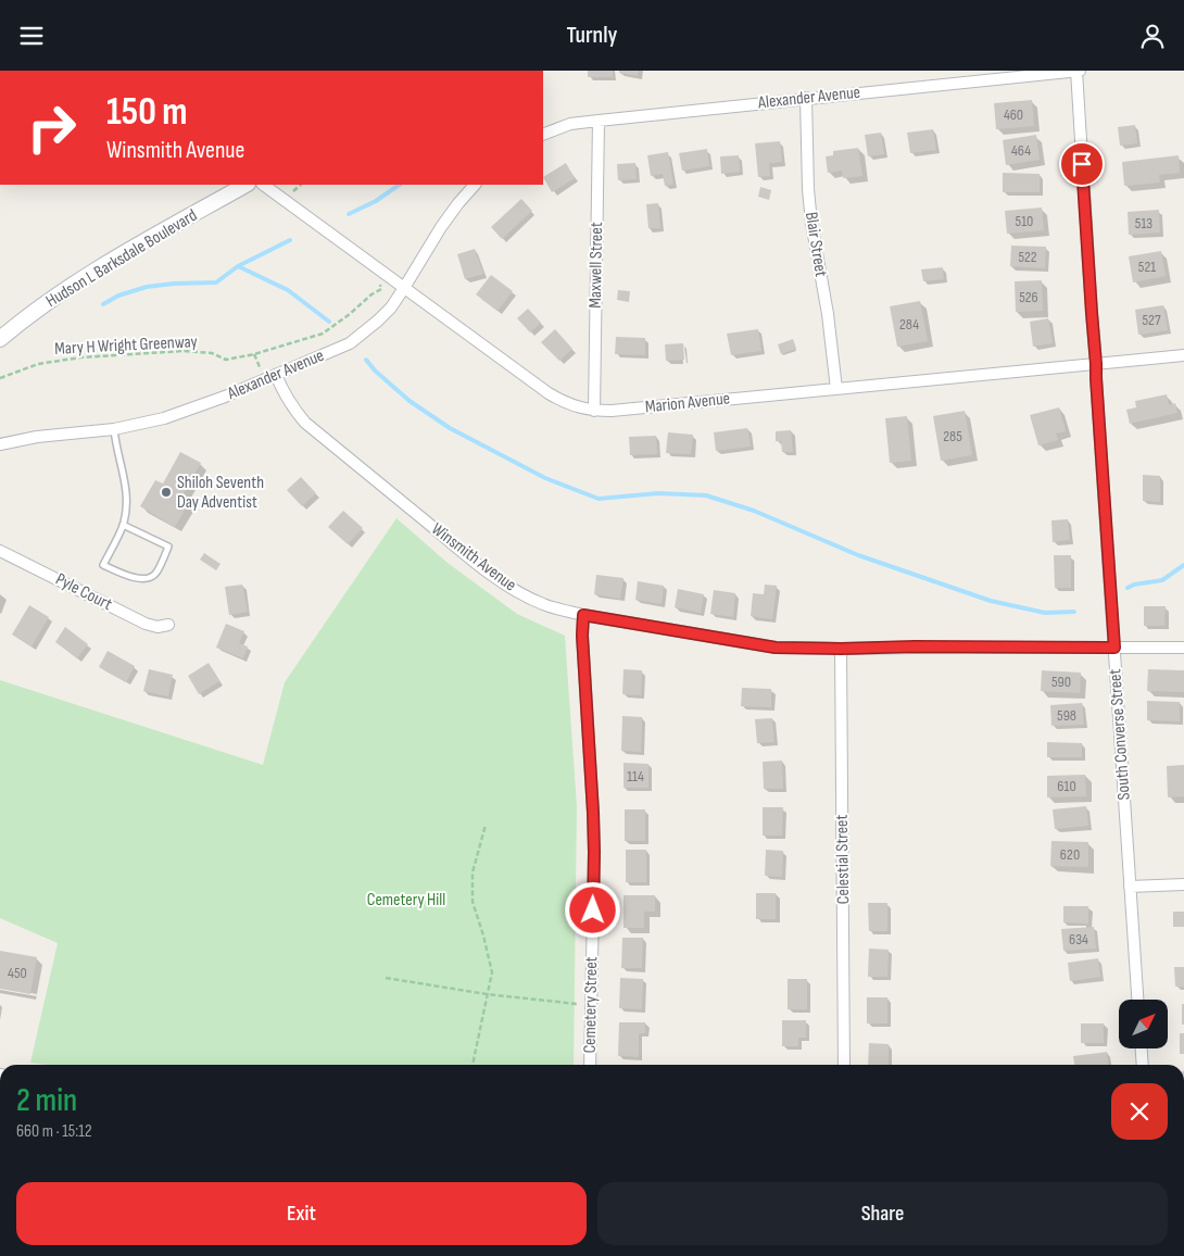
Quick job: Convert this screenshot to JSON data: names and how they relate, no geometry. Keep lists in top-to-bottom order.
{
  "streets": {
    "street": [
      "Alexander Avenue",
      "Blair Street",
      "Hudson L Barksdale Boulevard",
      "Maxwell Street",
      "Marion Avenue",
      "Winsmith Avenue",
      "Pyle Court",
      "South Converse Street",
      "Celestial Street",
      "Cemetery Street"
    ],
    "path": ["Mary H Wright Greenway"]
  },
  "crossings": [
    ["Alexander Avenue", "Blair Street"],
    ["Alexander Avenue", "Maxwell Street"],
    ["Alexander Avenue", "Marion Avenue"],
    ["Alexander Avenue", "Winsmith Avenue"],
    ["Alexander Avenue", "South Converse Street"],
    ["Blair Street", "Marion Avenue"],
    ["Maxwell Street", "Marion Avenue"],
    ["Marion Avenue", "South Converse Street"],
    ["Winsmith Avenue", "South Converse Street"],
    ["Winsmith Avenue", "Celestial Street"],
    ["Winsmith Avenue", "Cemetery Street"]
  ],
  "parks": ["Cemetery Hill"],
  "places": ["Shiloh Seventh Day Adventist"],
  "house_numbers": [
    "460",
    "464",
    "510",
    "513",
    "522",
    "521",
    "526",
    "527",
    "284",
    "285",
    "590",
    "598",
    "114",
    "610",
    "620",
    "634",
    "450"
  ],
  "north": "top right",
  "page": {
    "header": "Turnly",
    "turn": ["150 m", "Winsmith Avenue"],
    "heading": ["2 min", "660 m · 15:12"],
    "buttons": ["Exit", "Share"]
  }
}
